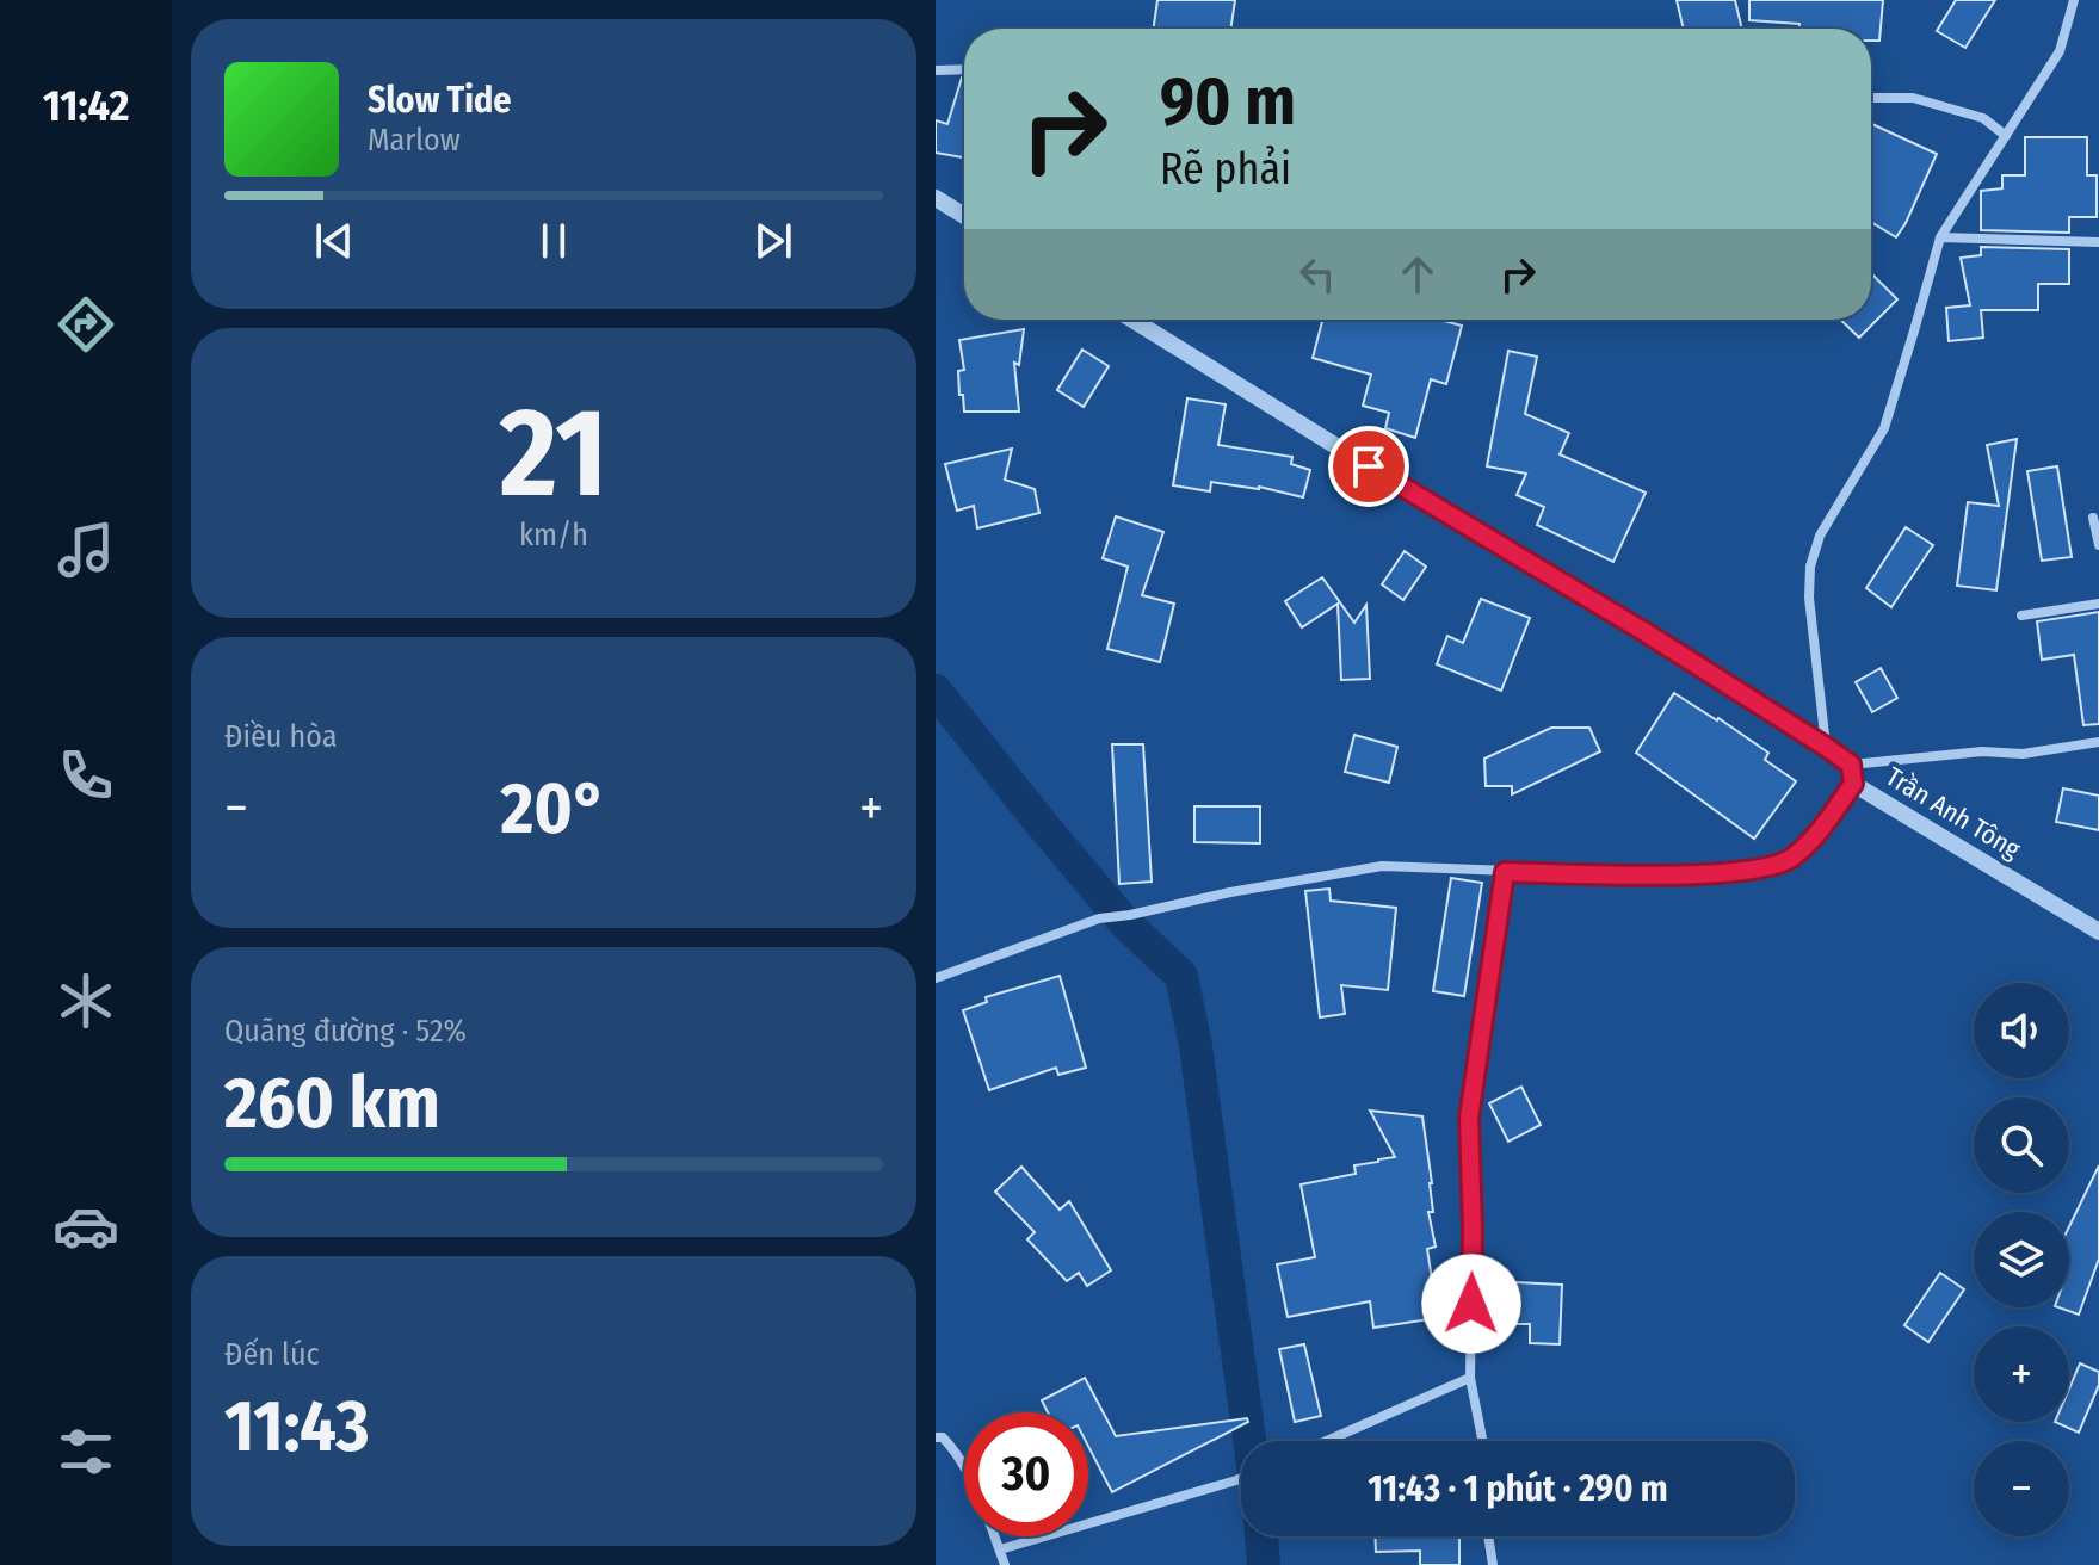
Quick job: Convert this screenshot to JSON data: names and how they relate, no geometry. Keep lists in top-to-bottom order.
{
  "streets": {
    "street": ["Trần Anh Tông"]
  },
  "page": {
    "tabs": "11:42",
    "turn": ["90 m", "Rẽ phải"],
    "song": ["Slow Tide", "Marlow"],
    "tile": [
      ["21", "km/h"],
      "Điều hòa",
      ["Quãng đường · 52%", "260 km"],
      ["Đến lúc", "11:43"]
    ],
    "heat": ["−", "20°", "+"],
    "map_buttons": ["+", "−"],
    "limit": "30",
    "trip": "11:43 · 1 phút · 290 m"
  }
}
